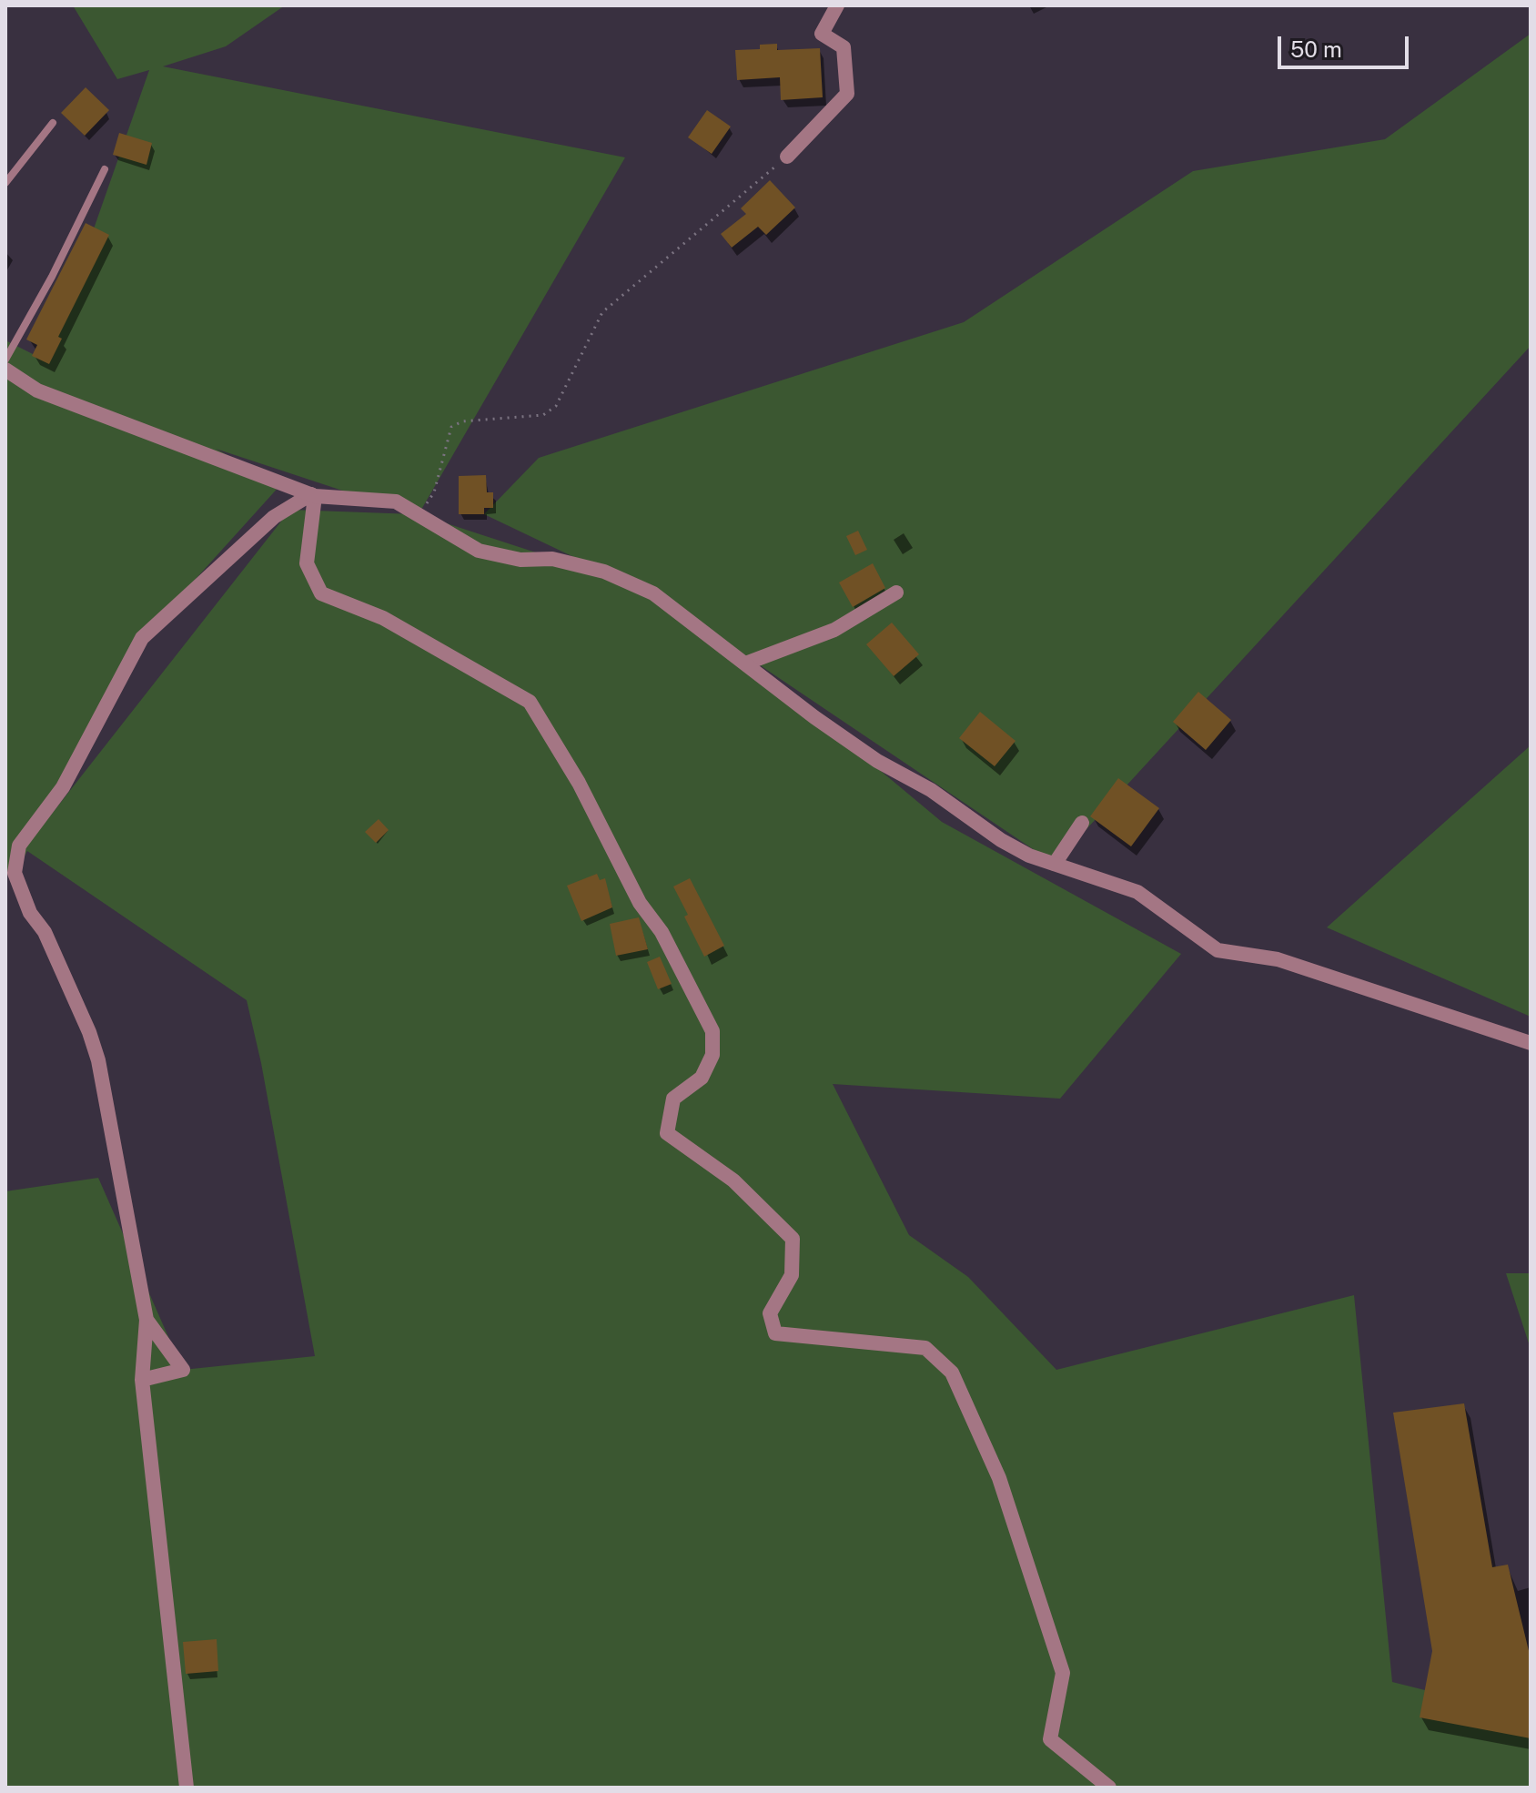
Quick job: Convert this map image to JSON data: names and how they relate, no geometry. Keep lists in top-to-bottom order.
{
  "scale_bar": "50 m"
}
